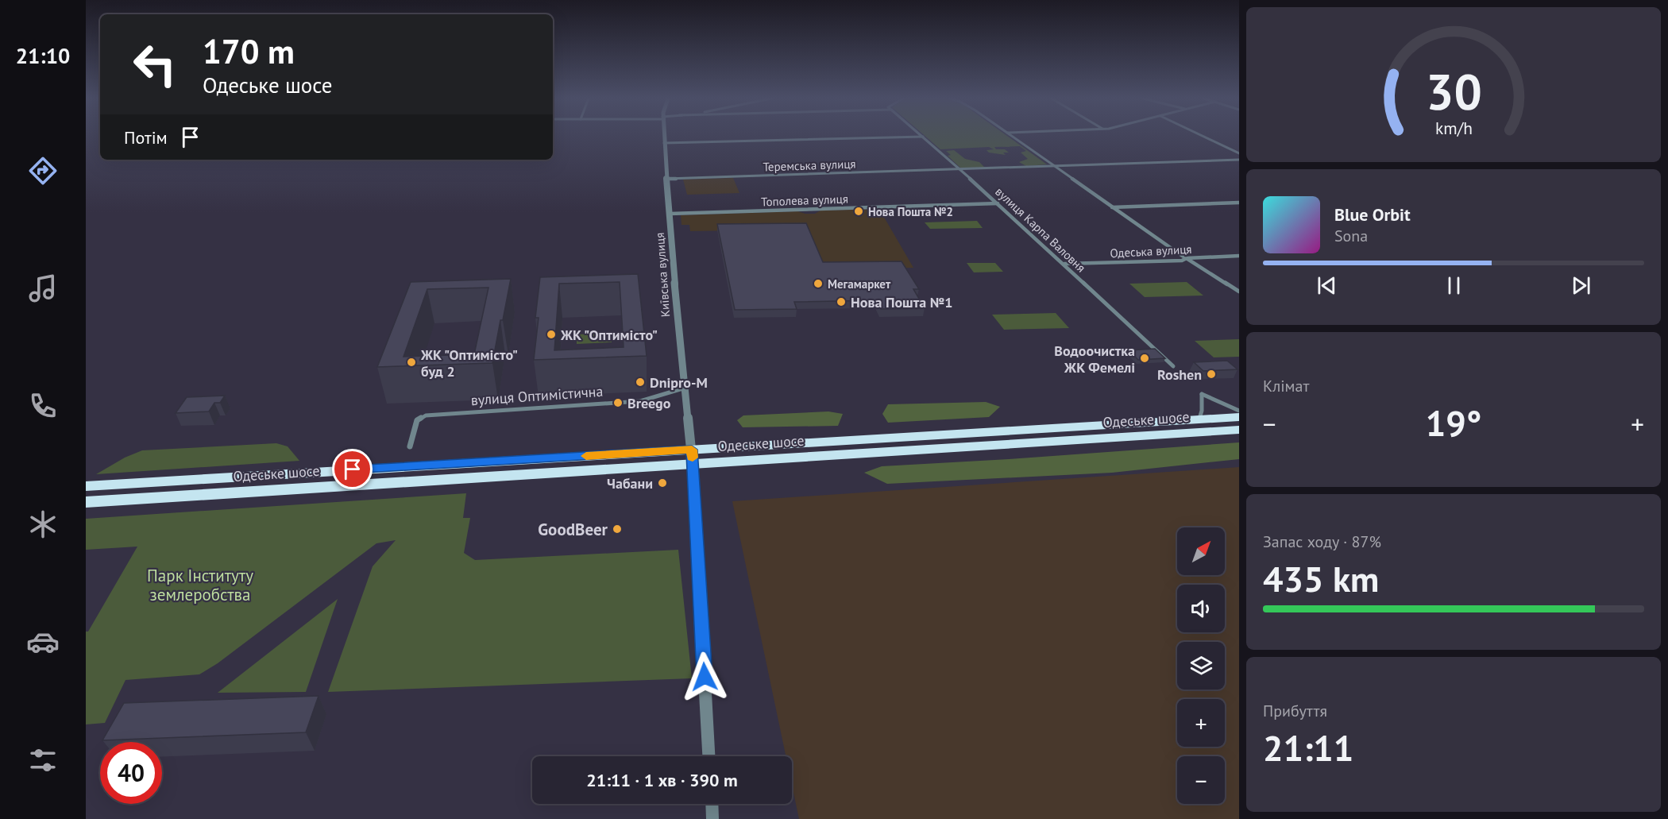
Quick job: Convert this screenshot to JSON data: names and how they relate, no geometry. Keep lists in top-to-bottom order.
{
  "streets": {
    "highway": ["Одеське шосе"],
    "street": [
      "Теремська вулиця",
      "Тополева вулиця",
      "вулиця Карпа Валовня",
      "Одеська вулиця",
      "Київська вулиця",
      "вулиця Оптимістична"
    ]
  },
  "crossings": [
    ["Теремська вулиця", "вулиця Карпа Валовня"],
    ["Теремська вулиця", "Київська вулиця"],
    ["Тополева вулиця", "вулиця Карпа Валовня"],
    ["Тополева вулиця", "Київська вулиця"],
    ["вулиця Карпа Валовня", "Одеська вулиця"],
    ["Київська вулиця", "вулиця Оптимістична"],
    ["Київська вулиця", "Одеське шосе"]
  ],
  "parks": ["Парк Інституту землеробства"],
  "places": [
    "Нова Пошта №2",
    "Мегамаркет",
    "Нова Пошта №1",
    "ЖК \"Оптимісто\"",
    "Водоочистка ЖК Фемелі",
    "ЖК \"Оптимісто\" буд 2",
    "Roshen",
    "Dnipro-M",
    "Breego",
    "Чабани",
    "GoodBeer"
  ],
  "north": "top right",
  "page": {
    "tabs": "21:10",
    "turn": ["170 m", "Одеське шосе"],
    "then": "Потім",
    "song": ["Blue Orbit", "Sona"],
    "tile": [
      "Клімат",
      ["Запас ходу · 87%", "435 km"],
      ["Прибуття", "21:11"]
    ],
    "heat": ["−", "19°", "+"],
    "map_buttons": ["+", "−"],
    "limit": "40",
    "trip": "21:11 · 1 хв · 390 m",
    "gauge": ["30", "km/h"]
  }
}
